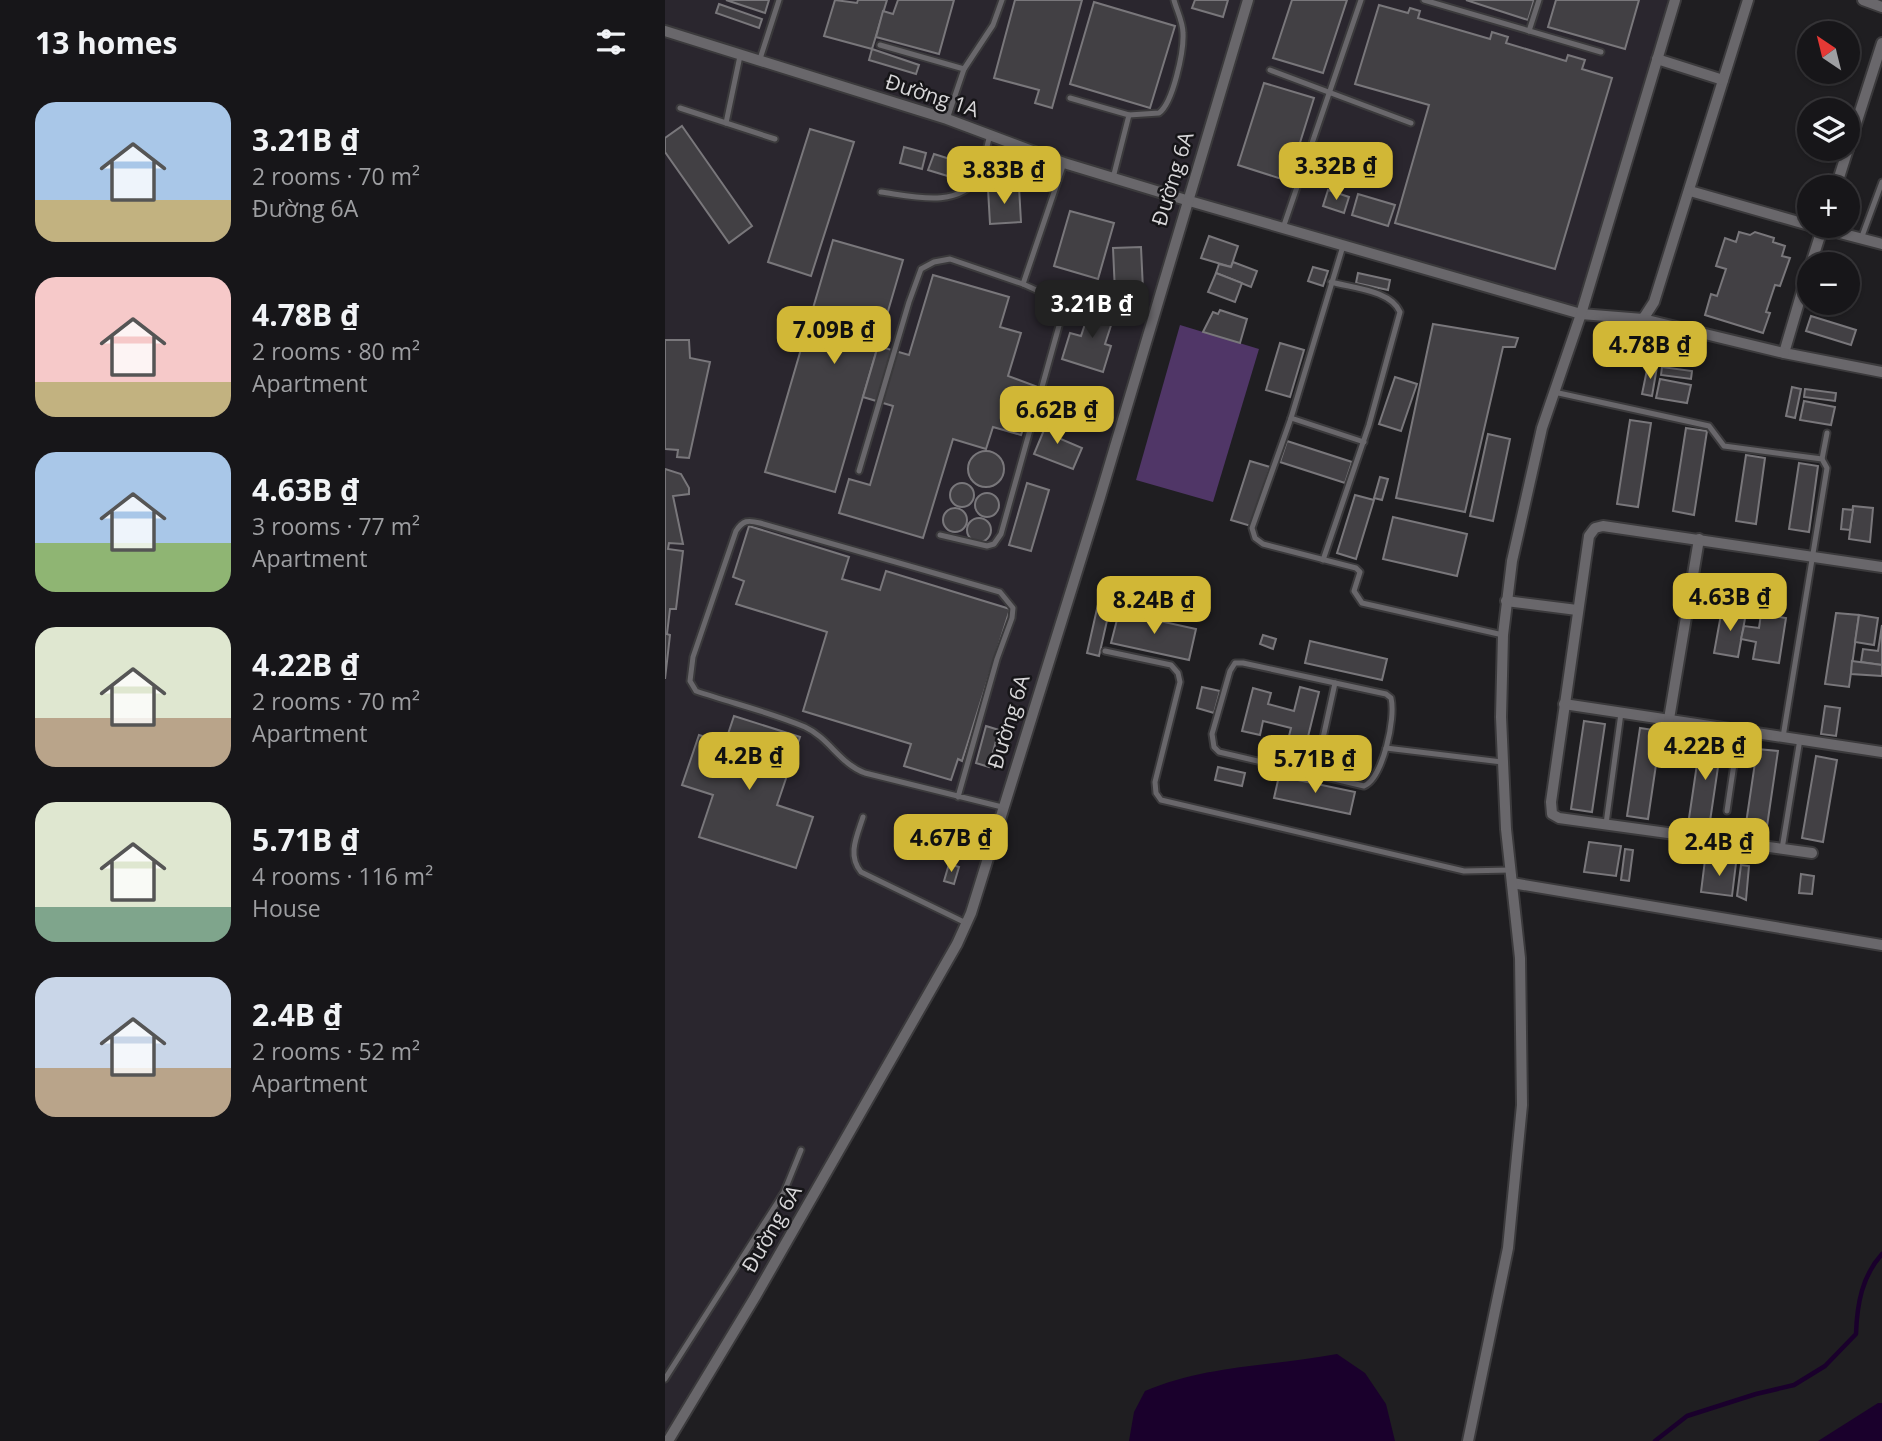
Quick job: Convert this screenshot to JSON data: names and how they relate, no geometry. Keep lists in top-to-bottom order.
{
  "streets": {
    "street": ["Đường 1A", "Đường 6A"]
  },
  "crossings": [
    ["Đường 1A", "Đường 6A"]
  ],
  "north": "top left",
  "page": {
    "heading": "13 homes",
    "map_buttons": ["+", "−"],
    "list": [
      {
        "name": "3.21B ₫",
        "note": "2 rooms · 70 m² · Đường 6A"
      },
      {
        "name": "4.78B ₫",
        "note": "2 rooms · 80 m² · Apartment"
      },
      {
        "name": "4.63B ₫",
        "note": "3 rooms · 77 m² · Apartment"
      },
      {
        "name": "4.22B ₫",
        "note": "2 rooms · 70 m² · Apartment"
      },
      {
        "name": "5.71B ₫",
        "note": "4 rooms · 116 m² · House"
      },
      {
        "name": "2.4B ₫",
        "note": "2 rooms · 52 m² · Apartment"
      }
    ],
    "price": [
      "3.32B ₫",
      "3.83B ₫",
      "3.21B ₫",
      "7.09B ₫",
      "4.78B ₫",
      "6.62B ₫",
      "4.63B ₫",
      "8.24B ₫",
      "4.22B ₫",
      "4.2B ₫",
      "5.71B ₫",
      "4.67B ₫",
      "2.4B ₫"
    ]
  }
}
